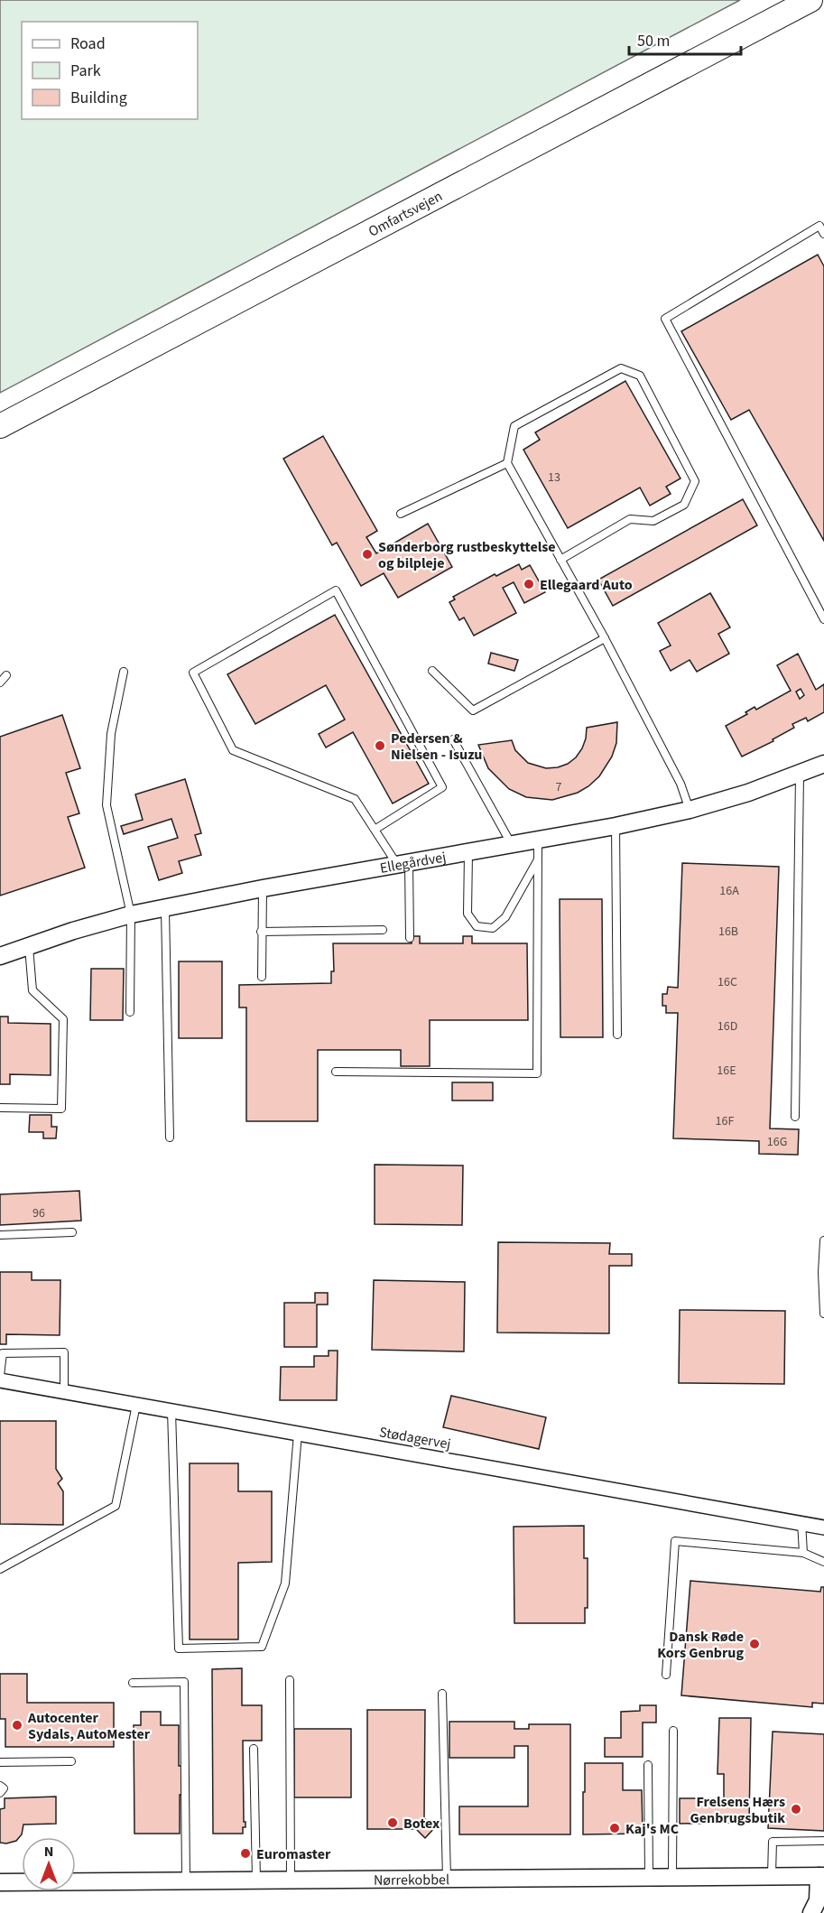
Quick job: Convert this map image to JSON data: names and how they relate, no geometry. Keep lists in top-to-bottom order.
{
  "streets": {
    "highway": ["Omfartsvejen"],
    "street": ["Ellegårdvej", "Stødagervej", "Nørrekobbel"]
  },
  "places": [
    "Sønderborg rustbeskyttelse og bilpleje",
    "Ellegaard Auto",
    "Pedersen & Nielsen - Isuzu",
    "Dansk Røde Kors Genbrug",
    "Autocenter Sydals, AutoMester",
    "Frelsens Hærs Genbrugsbutik",
    "Botex",
    "Kaj's MC",
    "Euromaster"
  ],
  "house_numbers": [
    "13",
    "7",
    "16A",
    "16B",
    "16C",
    "16D",
    "16E",
    "16F",
    "16G",
    "96"
  ],
  "legend": ["Road", "Park", "Building"],
  "scale_bar": "50 m",
  "north": "top"
}
